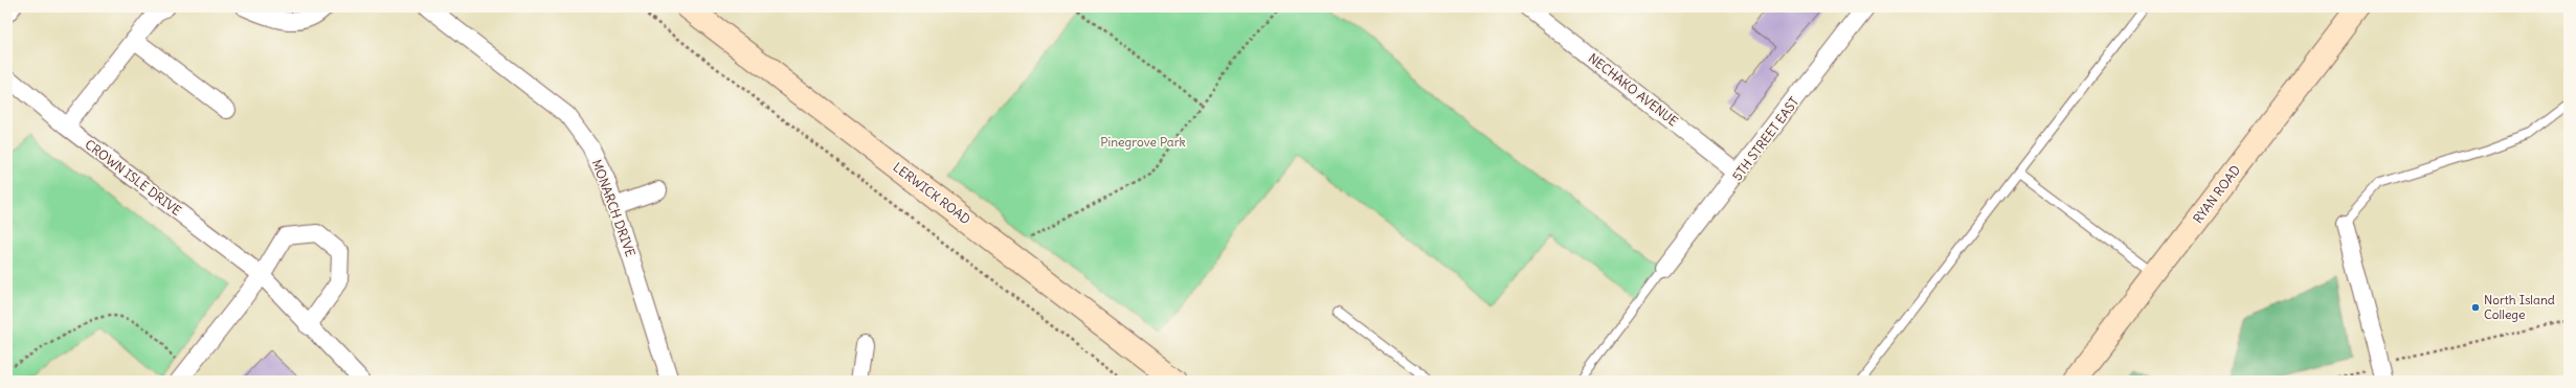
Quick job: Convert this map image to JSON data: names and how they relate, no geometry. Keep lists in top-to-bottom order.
{
  "streets": {
    "main road": ["LERWICK ROAD", "RYAN ROAD"],
    "street": [
      "NECHAKO AVENUE",
      "5TH STREET EAST",
      "CROWN ISLE DRIVE",
      "MONARCH DRIVE"
    ]
  },
  "crossings": [
    ["NECHAKO AVENUE", "5TH STREET EAST"]
  ],
  "parks": ["Pinegrove Park"],
  "places": ["North Island College"]
}
